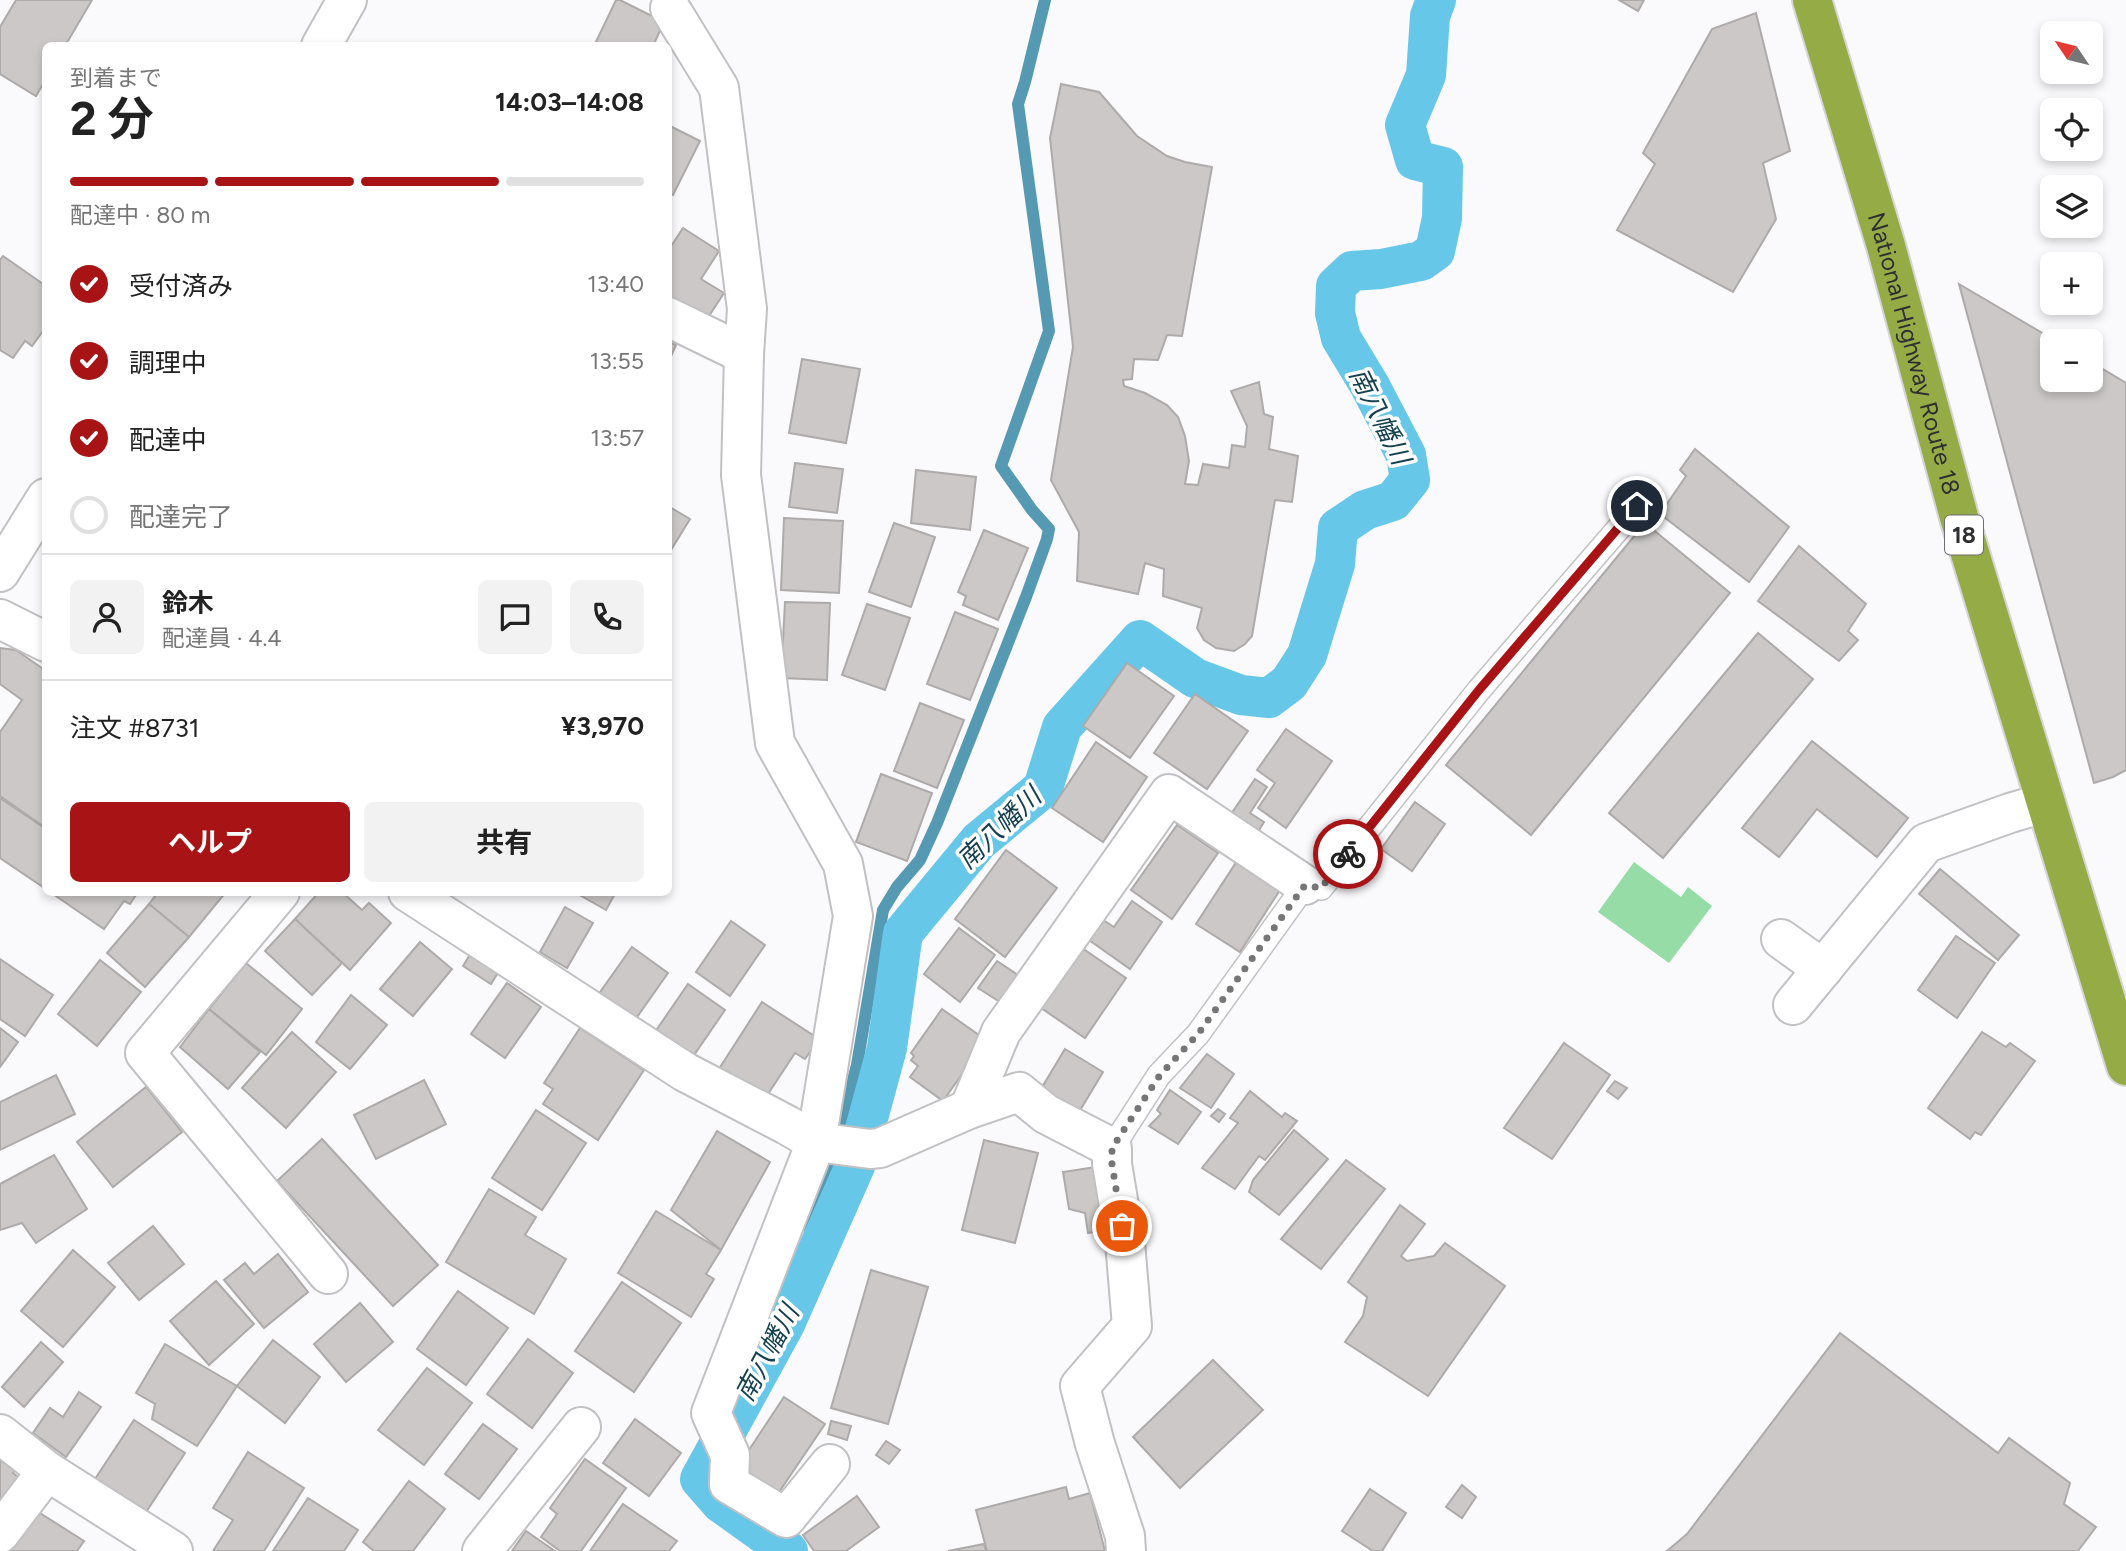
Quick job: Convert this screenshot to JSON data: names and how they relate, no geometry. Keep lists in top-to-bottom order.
{
  "streets": {
    "highway": ["National Highway Route 18", "18"]
  },
  "water": ["南八幡川"],
  "north": "top left",
  "page": {
    "map_buttons": ["+", "−"],
    "heading": ["2 分", "到着まで", "14:03–14:08"],
    "panel": [
      "鈴木",
      "配達員 · 4.4",
      "注文 #8731",
      "¥3,970"
    ],
    "bar": "配達中 · 80 m",
    "list": [
      ["受付済み", "13:40"],
      ["調理中", "13:55"],
      ["配達中", "13:57"],
      "配達完了"
    ],
    "buttons": ["ヘルプ", "共有"]
  }
}
